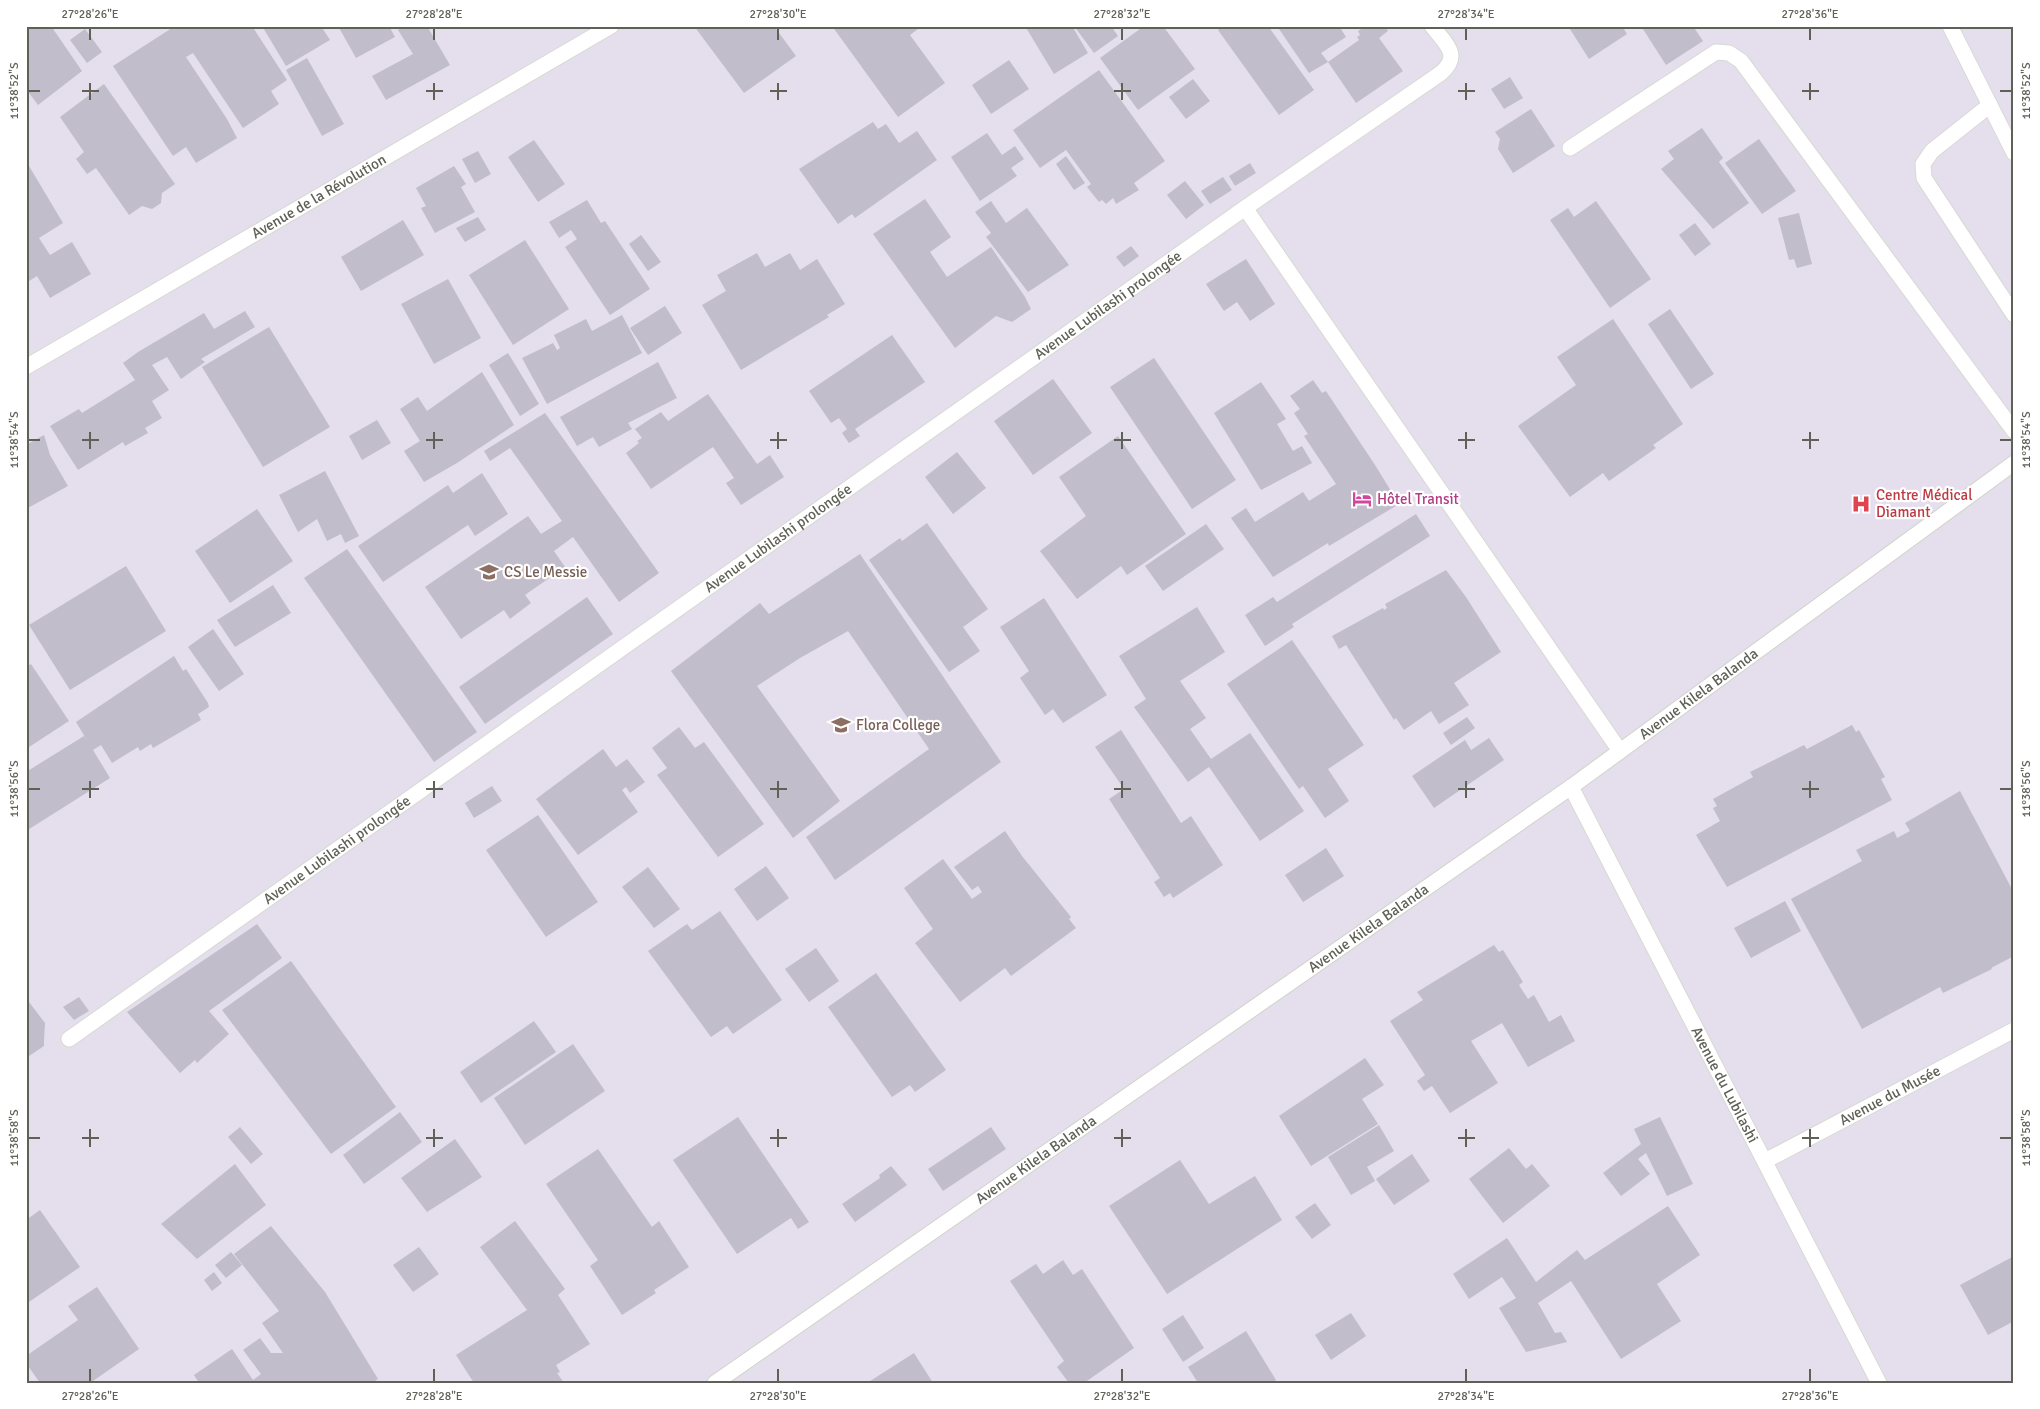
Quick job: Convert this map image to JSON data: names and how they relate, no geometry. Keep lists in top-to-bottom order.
{
  "streets": {
    "street": [
      "Avenue de la Révolution",
      "Avenue Lubilashi prolongée",
      "Avenue Kilela Balanda",
      "Avenue du Lubilashi",
      "Avenue du Musée"
    ]
  },
  "crossings": [
    ["Avenue Kilela Balanda", "Avenue du Lubilashi"],
    ["Avenue du Lubilashi", "Avenue du Musée"]
  ],
  "places": {
    "hotel": ["Hôtel Transit"],
    "hospital": ["Centre Médical Diamant"],
    "school or university": ["CS Le Messie", "Flora College"]
  },
  "coordinates": [
    "27°28'26\"E",
    "27°28'28\"E",
    "27°28'30\"E",
    "27°28'32\"E",
    "27°28'34\"E",
    "27°28'36\"E",
    "11°38'52\"S",
    "11°38'54\"S",
    "11°38'56\"S",
    "11°38'58\"S"
  ]
}
